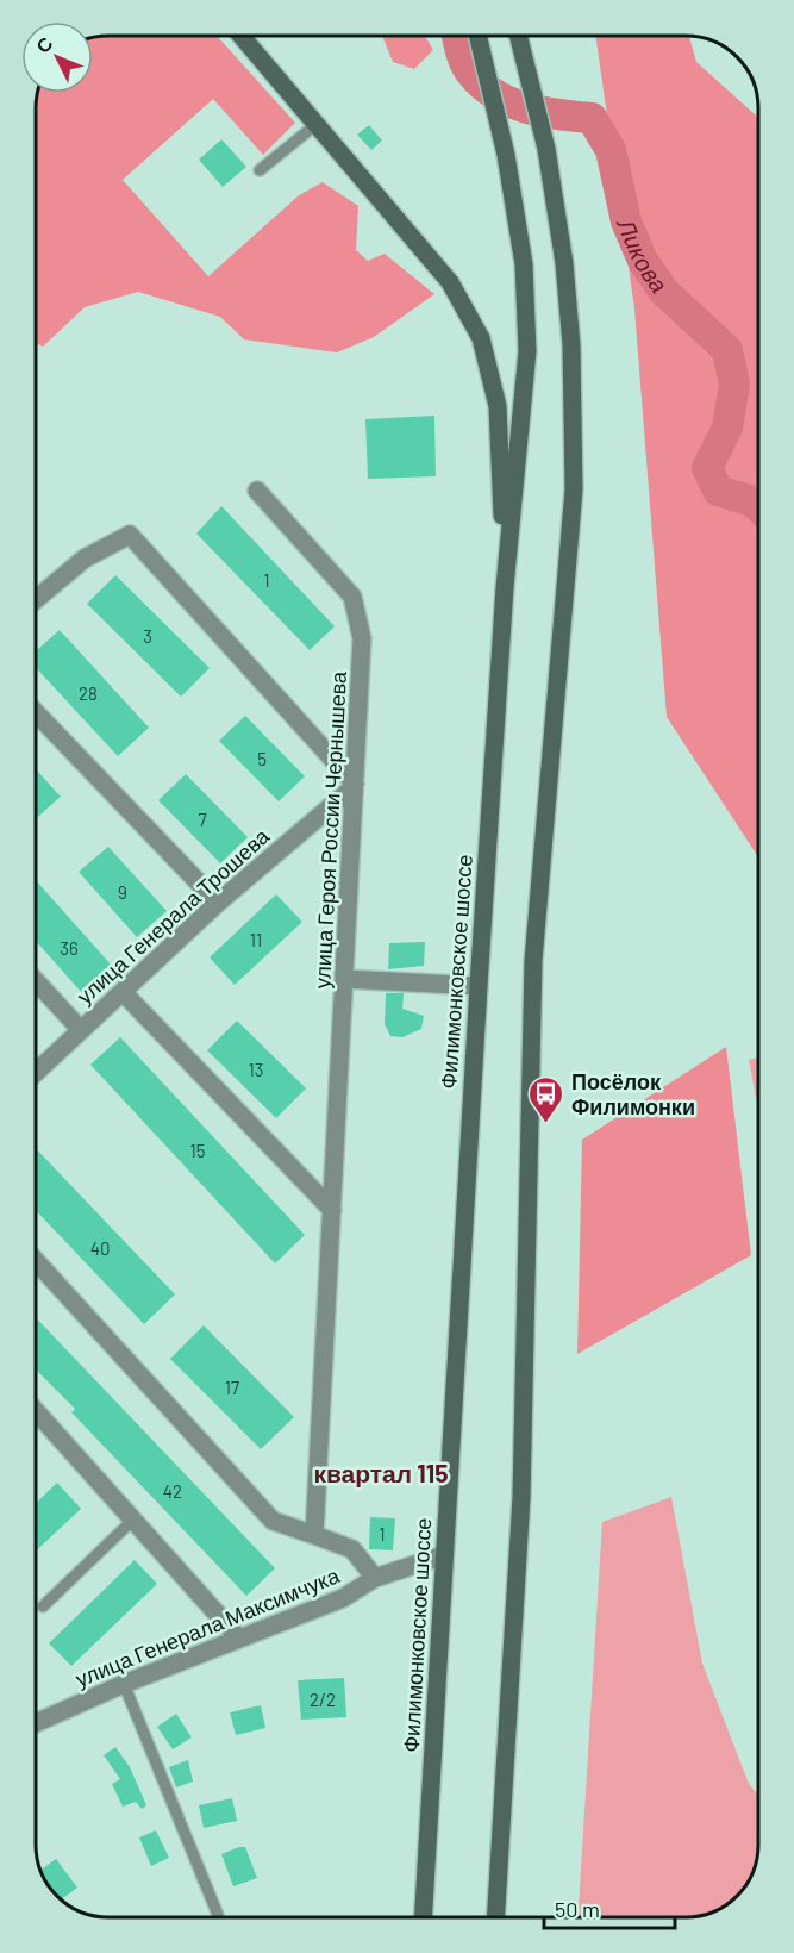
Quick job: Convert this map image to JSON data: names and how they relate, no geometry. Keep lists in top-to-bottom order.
{
  "streets": {
    "main road": ["Филимонковское шоссе"],
    "street": ["улица Героя России Чернышева", "улица Генерала Трошева", "улица Генерала Максимчука"]
  },
  "crossings": [
    ["улица Героя России Чернышева", "улица Генерала Трошева"],
    ["Филимонковское шоссе", "улица Генерала Максимчука"]
  ],
  "districts": ["квартал 115"],
  "water": ["Ликова"],
  "places": {
    "bus stop": ["Посёлок Филимонки"]
  },
  "house_numbers": [
    "1",
    "3",
    "28",
    "5",
    "7",
    "9",
    "11",
    "36",
    "13",
    "15",
    "40",
    "17",
    "42",
    "1",
    "2/2"
  ],
  "scale_bar": "50 m",
  "north": "top left"
}
